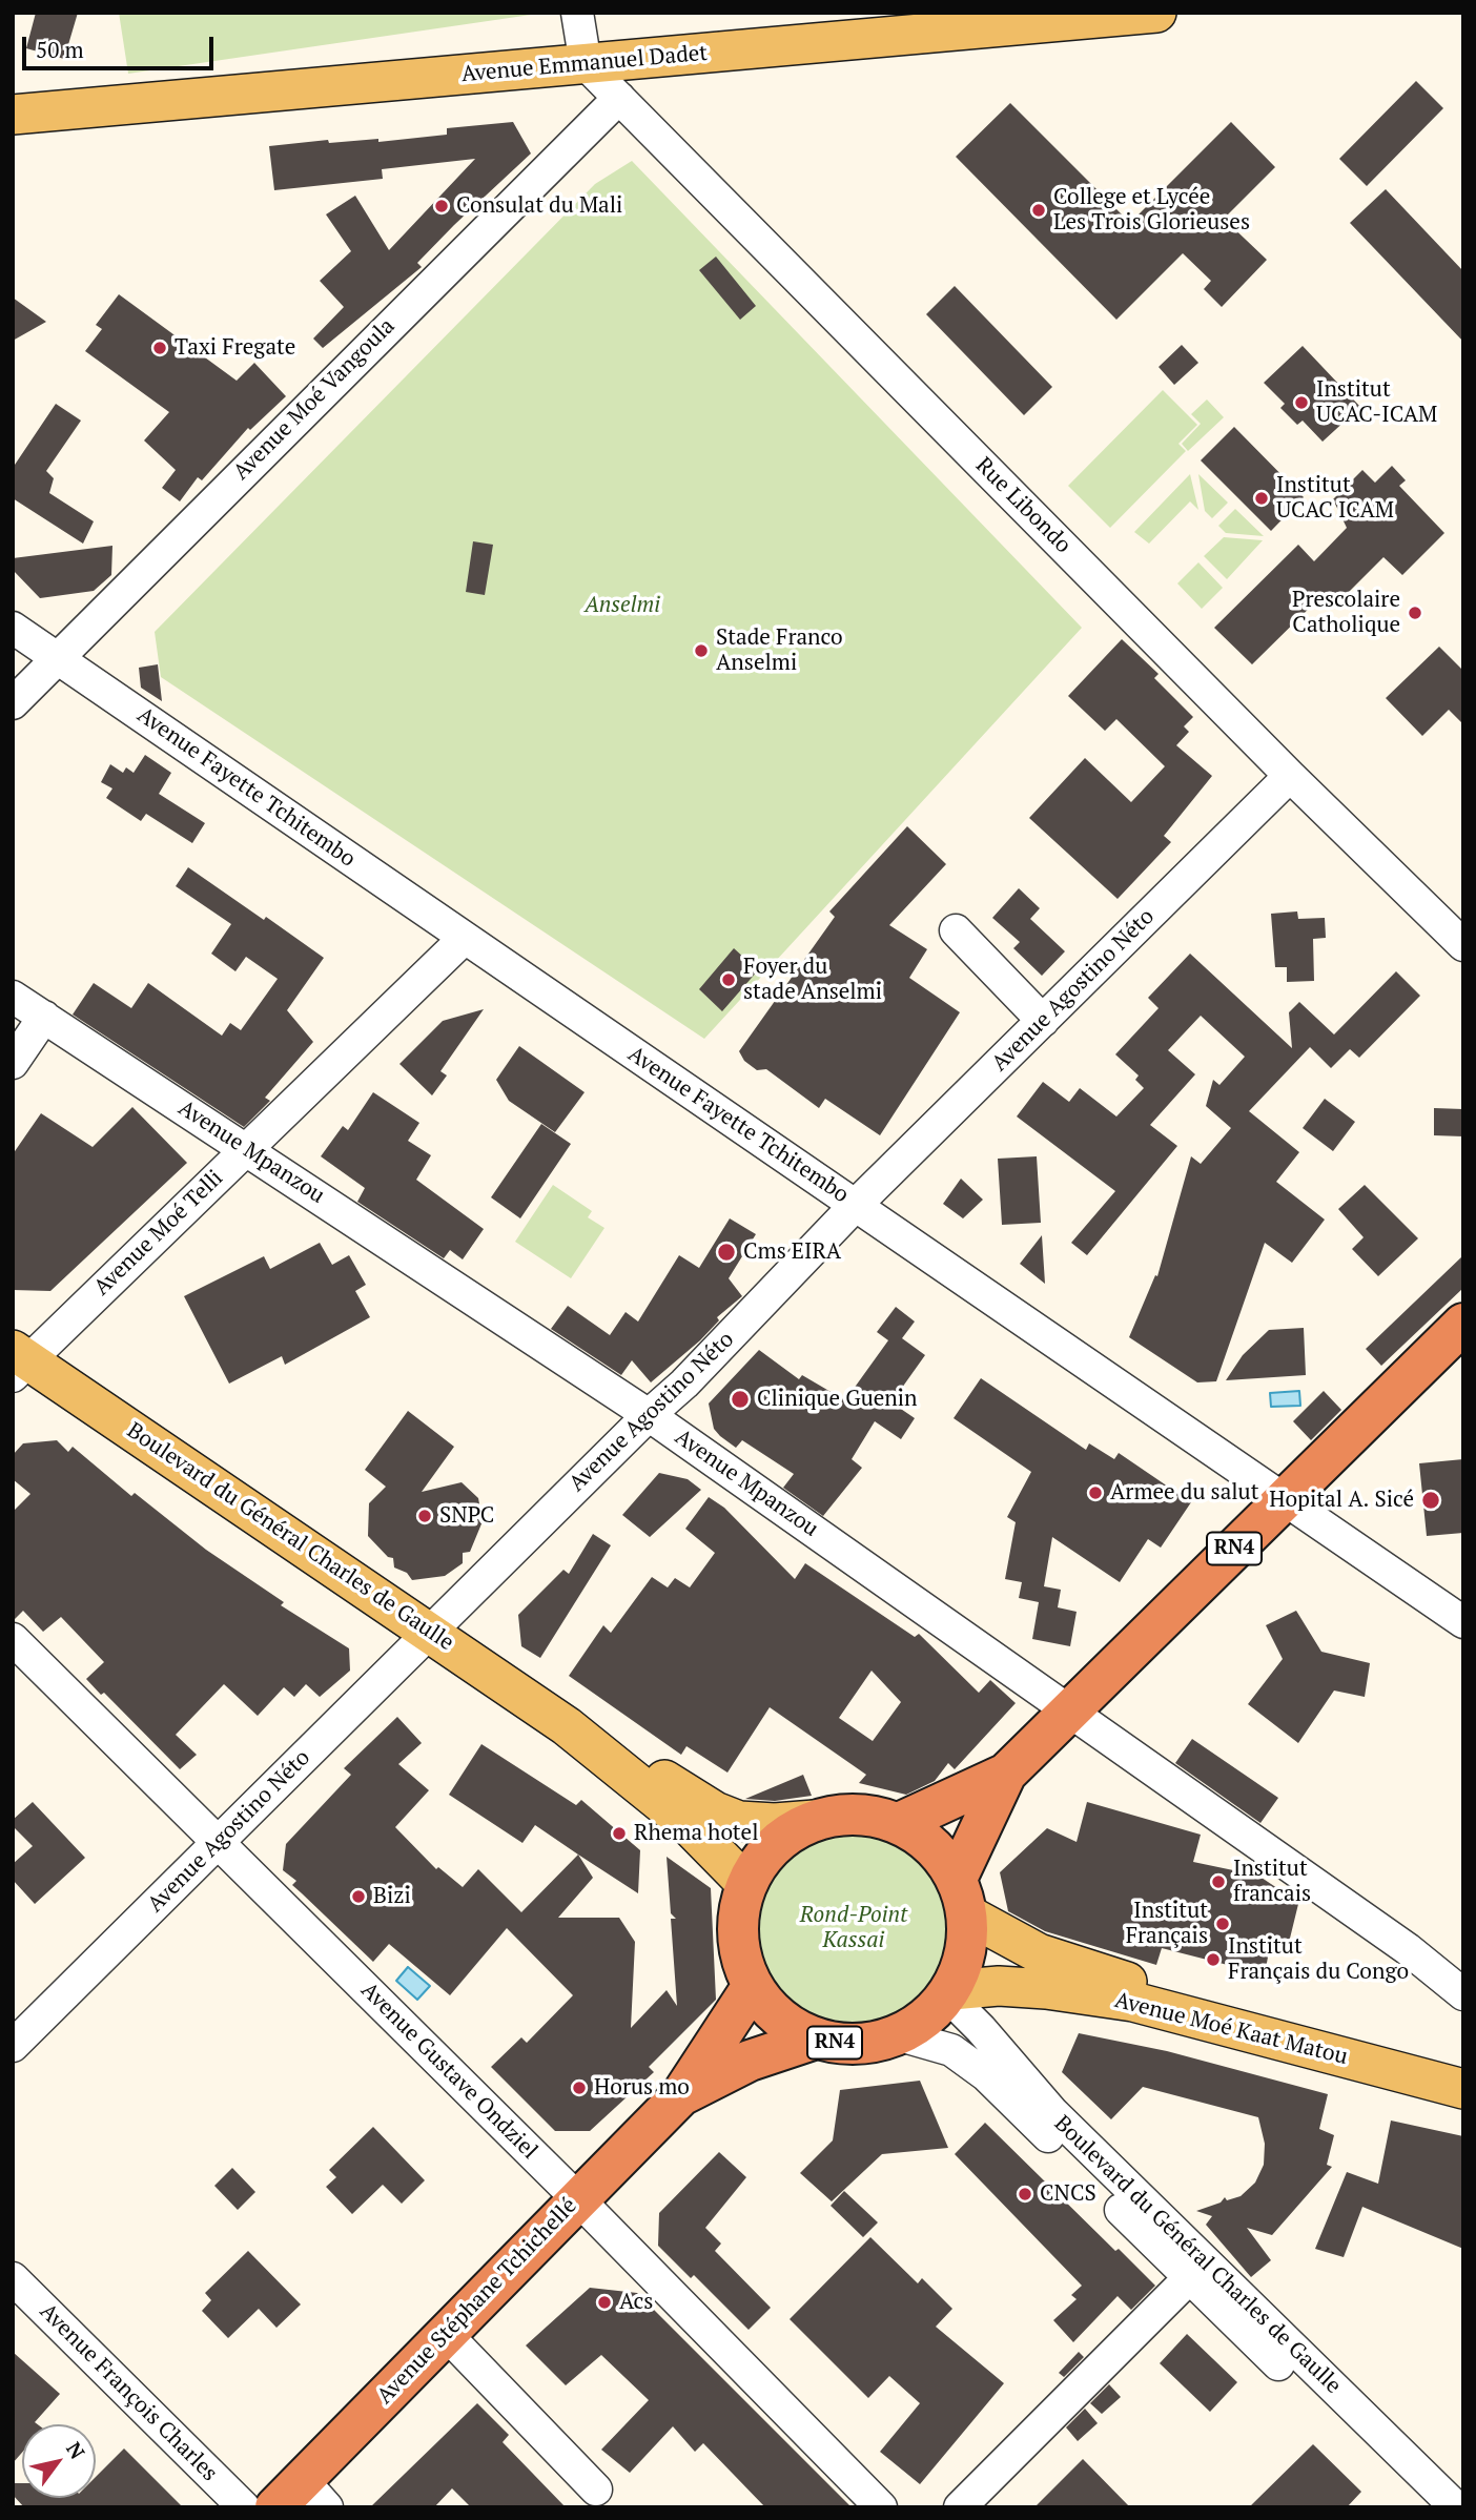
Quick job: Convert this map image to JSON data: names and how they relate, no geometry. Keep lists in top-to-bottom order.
{
  "streets": {
    "highway": ["RN4", "Avenue Stéphane Tchichellé"],
    "main road": ["Avenue Emmanuel Dadet", "Boulevard du Général Charles de Gaulle", "Avenue Moé Kaat Matou"],
    "street": [
      "Avenue Moé Vangoula",
      "Rue Libondo",
      "Avenue Fayette Tchitembo",
      "Avenue Agostino Néto",
      "Avenue Mpanzou",
      "Avenue Moé Telli",
      "Avenue Gustave Ondziel",
      "Avenue François Charles"
    ]
  },
  "crossings": [
    ["Avenue Emmanuel Dadet", "Rue Libondo"],
    ["Avenue Moé Vangoula", "Rue Libondo"],
    ["Avenue Moé Vangoula", "Avenue Fayette Tchitembo"],
    ["Rue Libondo", "Avenue Agostino Néto"],
    ["Avenue Fayette Tchitembo", "Avenue Agostino Néto"],
    ["Avenue Fayette Tchitembo", "Avenue Moé Telli"],
    ["Avenue Fayette Tchitembo", "RN4"],
    ["Avenue Agostino Néto", "Avenue Mpanzou"],
    ["Avenue Agostino Néto", "Boulevard du Général Charles de Gaulle"],
    ["Avenue Agostino Néto", "Avenue Gustave Ondziel"],
    ["Avenue Mpanzou", "Avenue Moé Telli"],
    ["Avenue Mpanzou", "RN4"],
    ["Avenue Moé Telli", "Boulevard du Général Charles de Gaulle"],
    ["Boulevard du Général Charles de Gaulle", "RN4"],
    ["Boulevard du Général Charles de Gaulle", "Avenue Moé Kaat Matou"],
    ["Boulevard du Général Charles de Gaulle", "Avenue Stéphane Tchichellé"],
    ["RN4", "Avenue Moé Kaat Matou"],
    ["RN4", "Avenue Stéphane Tchichellé"],
    ["Avenue Moé Kaat Matou", "Avenue Stéphane Tchichellé"],
    ["Avenue Gustave Ondziel", "Avenue Stéphane Tchichellé"]
  ],
  "parks": ["Anselmi", "Rond-Point Kassai"],
  "places": [
    "Consulat du Mali",
    "College et Lycée Les Trois Glorieuses",
    "Taxi Fregate",
    "Institut UCAC-ICAM",
    "Institut UCAC ICAM",
    "Prescolaire Catholique",
    "Stade Franco Anselmi",
    "Foyer du stade Anselmi",
    "Cms EIRA",
    "Clinique Guenin",
    "Armee du salut",
    "Hopital A. Sicé",
    "SNPC",
    "Rhema hotel",
    "Institut francais",
    "Bizi",
    "Institut Français",
    "Institut Français du Congo",
    "Horus mo",
    "CNCS",
    "Acs"
  ],
  "scale_bar": "50 m",
  "north": "top right"
}
